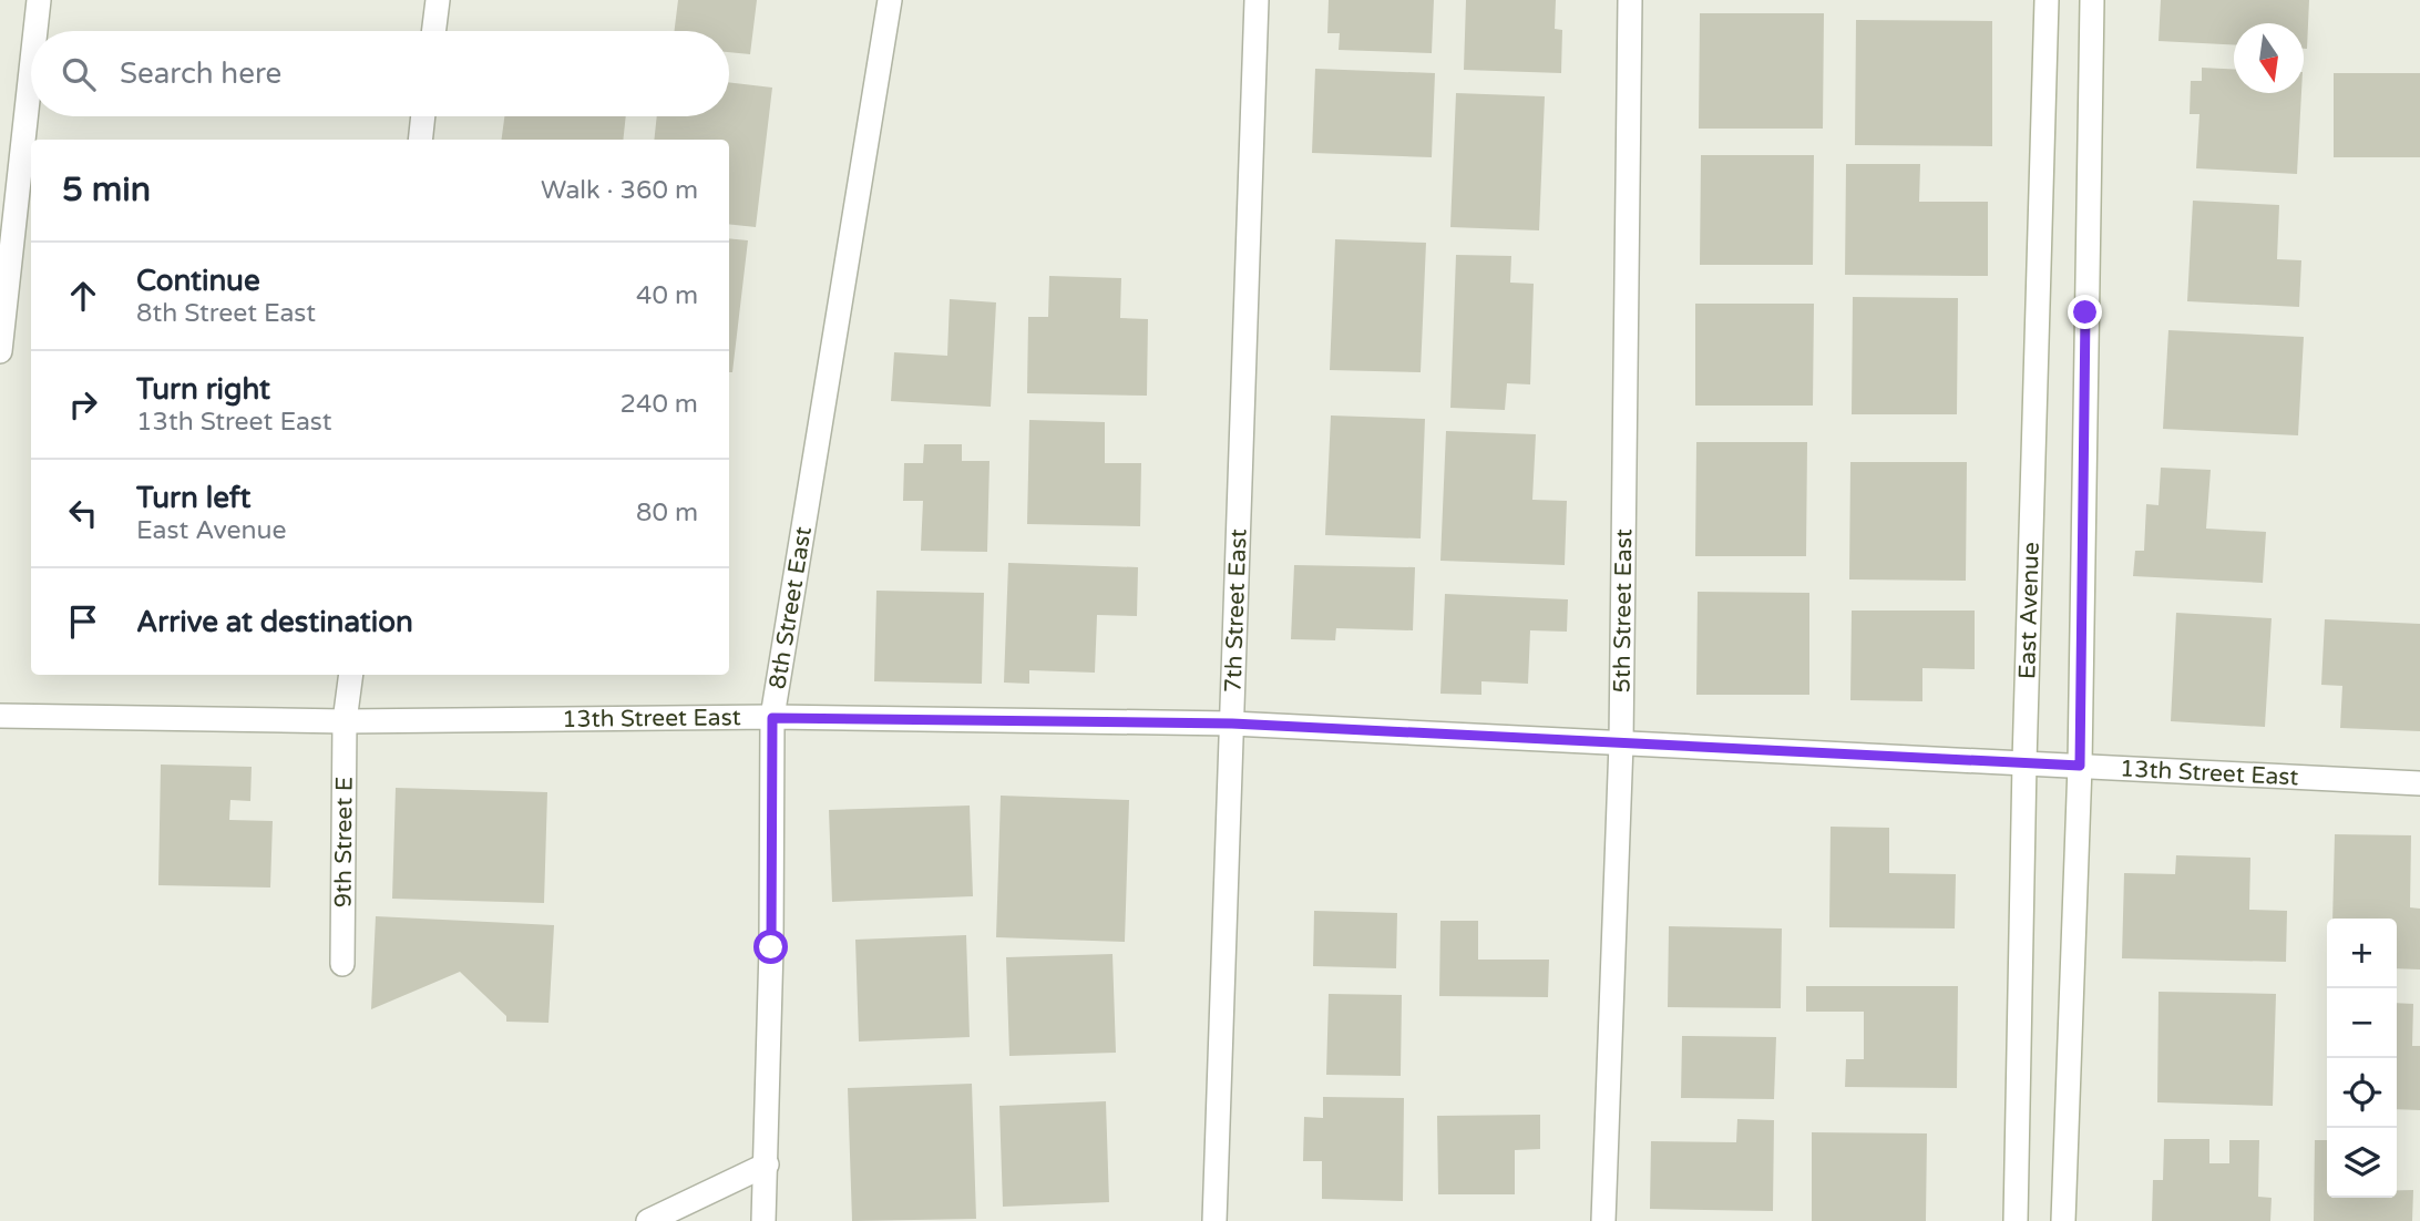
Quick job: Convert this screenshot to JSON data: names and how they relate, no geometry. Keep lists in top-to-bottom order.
{
  "streets": {
    "street": [
      "8th Street East",
      "7th Street East",
      "5th Street East",
      "East Avenue",
      "13th Street East",
      "9th Street E"
    ]
  },
  "crossings": [
    ["8th Street East", "13th Street East"],
    ["7th Street East", "13th Street East"],
    ["5th Street East", "13th Street East"],
    ["East Avenue", "13th Street East"],
    ["13th Street East", "9th Street E"]
  ],
  "north": "bottom",
  "page": {
    "search": "Search here",
    "heading": ["5 min", "Walk · 360 m"],
    "list": [
      ["Continue", "8th Street East", "40 m"],
      ["Turn right", "13th Street East", "240 m"],
      ["Turn left", "East Avenue", "80 m"],
      "Arrive at destination"
    ],
    "map_buttons": ["+", "−"]
  }
}
